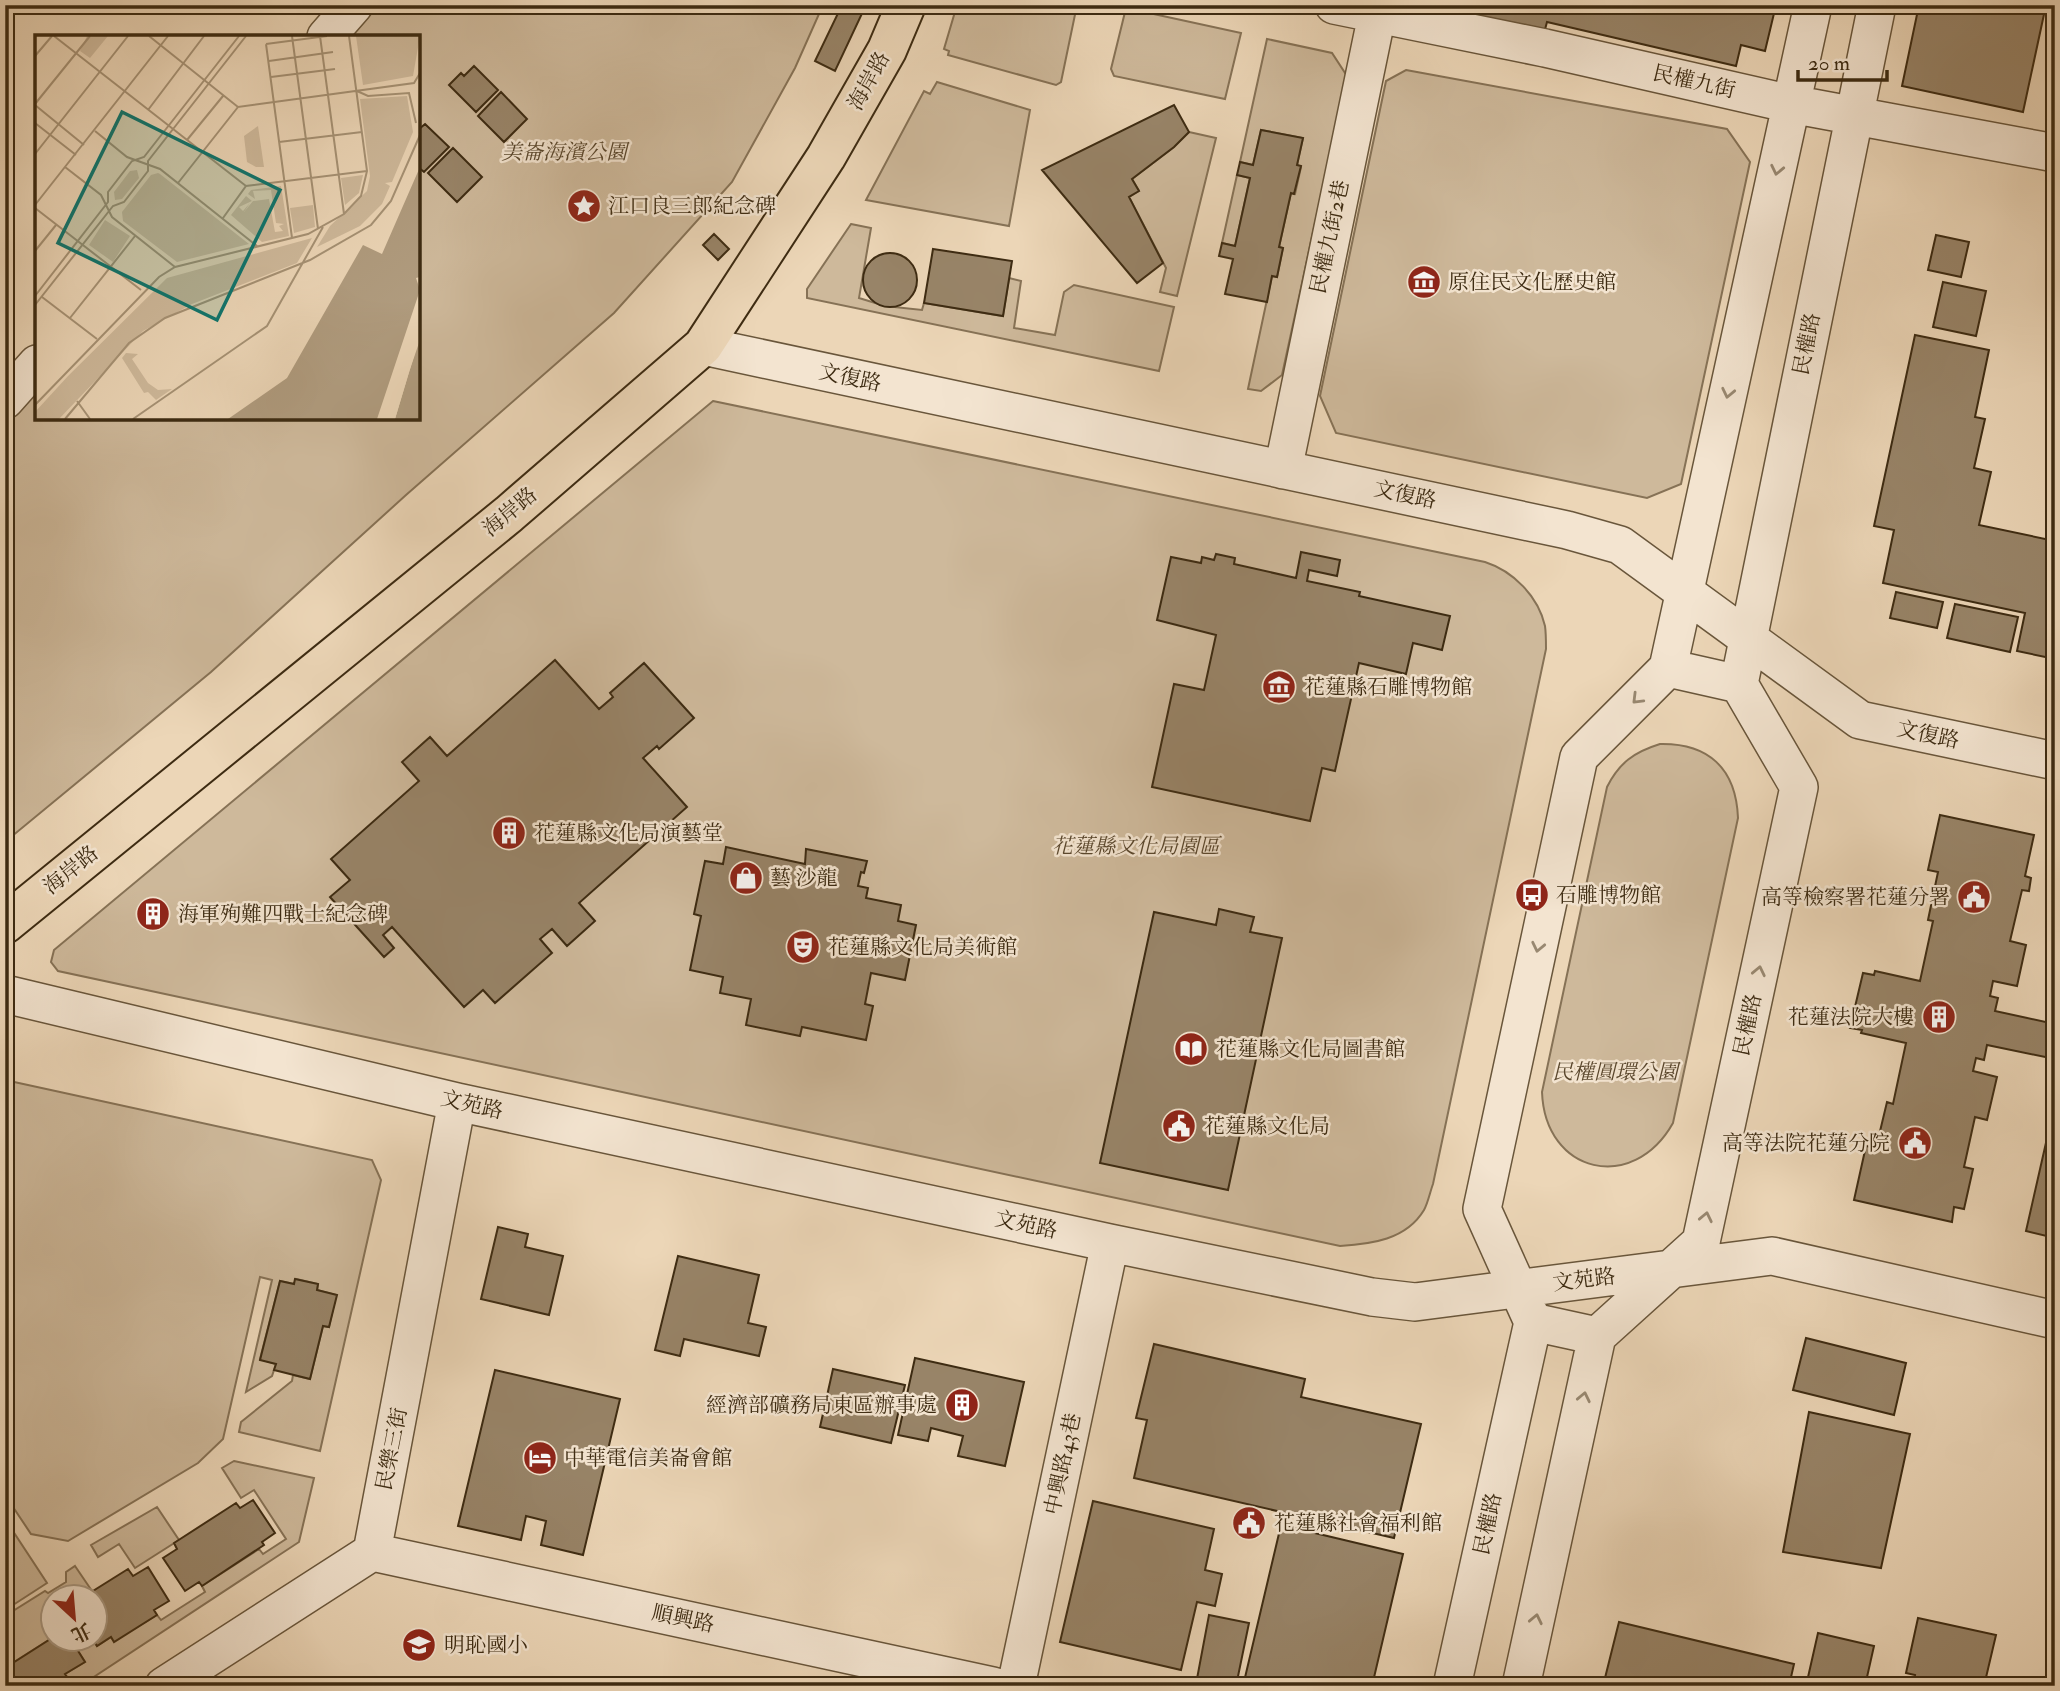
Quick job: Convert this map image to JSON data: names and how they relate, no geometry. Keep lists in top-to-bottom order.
{
  "streets": {
    "main road": ["海岸路"],
    "street": [
      "民權九街",
      "民權九街2巷",
      "民權路",
      "文復路",
      "文苑路",
      "民樂三街",
      "中興路43巷",
      "順興路"
    ]
  },
  "crossings": [
    ["海岸路", "文復路"],
    ["民權九街", "民權九街2巷"],
    ["民權九街", "民權路"],
    ["民權九街2巷", "文復路"],
    ["民權路", "文復路"],
    ["民權路", "文苑路"],
    ["文苑路", "民樂三街"],
    ["文苑路", "中興路43巷"],
    ["民樂三街", "順興路"]
  ],
  "parks": ["美崙海濱公園", "花蓮縣文化局園區", "民權圓環公園"],
  "places": {
    "place": ["江口良三郎紀念碑"],
    "museum": ["原住民文化歷史館", "花蓮縣石雕博物館"],
    "building": [
      "花蓮縣文化局演藝堂",
      "海軍殉難四戰士紀念碑",
      "花蓮法院大樓",
      "經濟部礦務局東區辦事處"
    ],
    "shop": ["藝 沙龍"],
    "bus stop": ["石雕博物館"],
    "public building": [
      "高等檢察署花蓮分署",
      "花蓮縣文化局",
      "高等法院花蓮分院",
      "花蓮縣社會福利館"
    ],
    "theatre": ["花蓮縣文化局美術館"],
    "library": ["花蓮縣文化局圖書館"],
    "hotel": ["中華電信美崙會館"],
    "school or university": ["明恥國小"]
  },
  "scale_bar": "20 m",
  "north": "bottom right"
}
